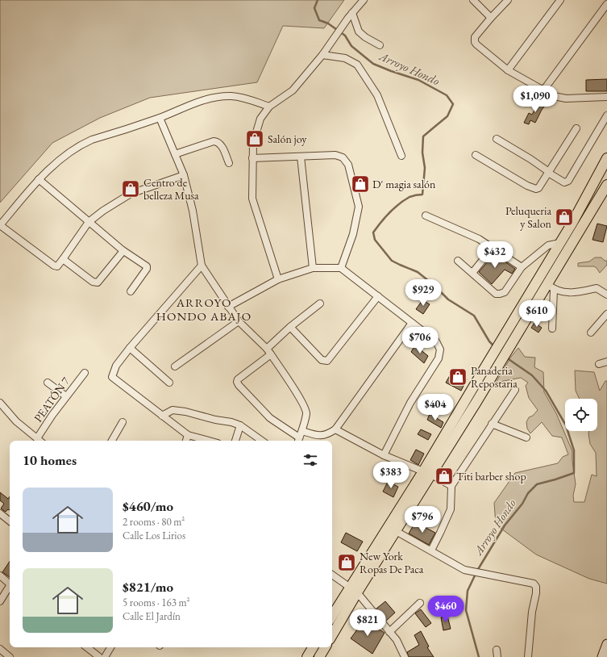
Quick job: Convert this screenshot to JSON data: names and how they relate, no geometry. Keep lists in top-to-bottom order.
{
  "streets": {
    "street": ["PEATÓN 7"]
  },
  "districts": ["ARROYO HONDO ABAJO"],
  "water": ["Arroyo Hondo"],
  "places": {
    "shop": [
      "Salón joy",
      "D' magia salón",
      "Centro de belleza Musa",
      "Peluqueria y Salon",
      "Panaderia Repostaria",
      "Titi barber shop",
      "New York Ropas De Paca"
    ]
  },
  "page": {
    "price": [
      "$1,090",
      "$432",
      "$929",
      "$610",
      "$706",
      "$404",
      "$383",
      "$796",
      "$460",
      "$821"
    ],
    "heading": "10 homes",
    "list": [
      {
        "name": "$460/mo",
        "note": "2 rooms · 80 m² · Calle Los Lirios"
      },
      {
        "name": "$821/mo",
        "note": "5 rooms · 163 m² · Calle El Jardín"
      }
    ]
  }
}
